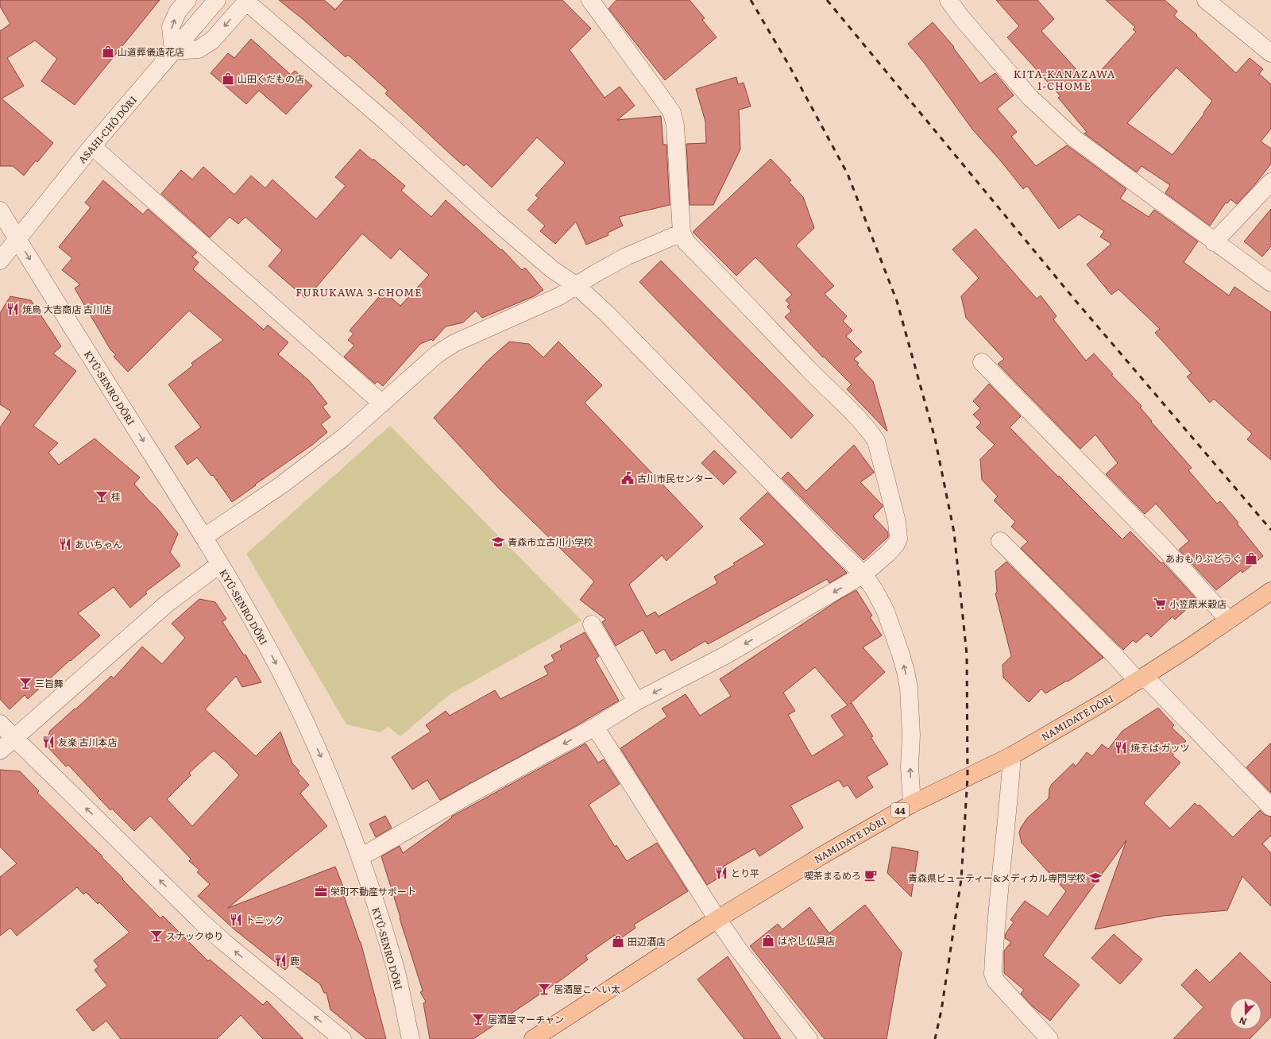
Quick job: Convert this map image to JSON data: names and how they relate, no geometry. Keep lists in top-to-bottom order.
{
  "streets": {
    "main road": ["NAMIDATE DŌRI", "44"],
    "street": ["ASAHI-CHŌ DŌRI", "KYŪ-SENRO DŌRI"]
  },
  "crossings": [
    ["ASAHI-CHŌ DŌRI", "KYŪ-SENRO DŌRI"]
  ],
  "one_way": ["KYŪ-SENRO DŌRI"],
  "districts": ["KITA-KANAZAWA 1-CHOME", "FURUKAWA 3-CHOME"],
  "places": {
    "shop": [
      "山道葬儀造花店",
      "山田くだもの店",
      "あおもりぶどうぐ",
      "はやし仏具店",
      "田辺酒店"
    ],
    "restaurant": [
      "焼鳥 大吉商店 古川店",
      "あいちゃん",
      "友楽 古川本店",
      "焼そば ガッツ",
      "とり平",
      "トニック",
      "鹿"
    ],
    "public building": ["古川市民センター"],
    "bar": [
      "桂",
      "三旨舞",
      "スナックゆり",
      "居酒屋こへい太",
      "居酒屋マーチャン"
    ],
    "school or university": ["青森市立古川小学校", "青森県ビューティー&メディカル専門学校"],
    "supermarket": ["小笠原米穀店"],
    "cafe": ["喫茶まるめろ"],
    "office": ["栄町不動産サポート"]
  },
  "north": "bottom"
}
